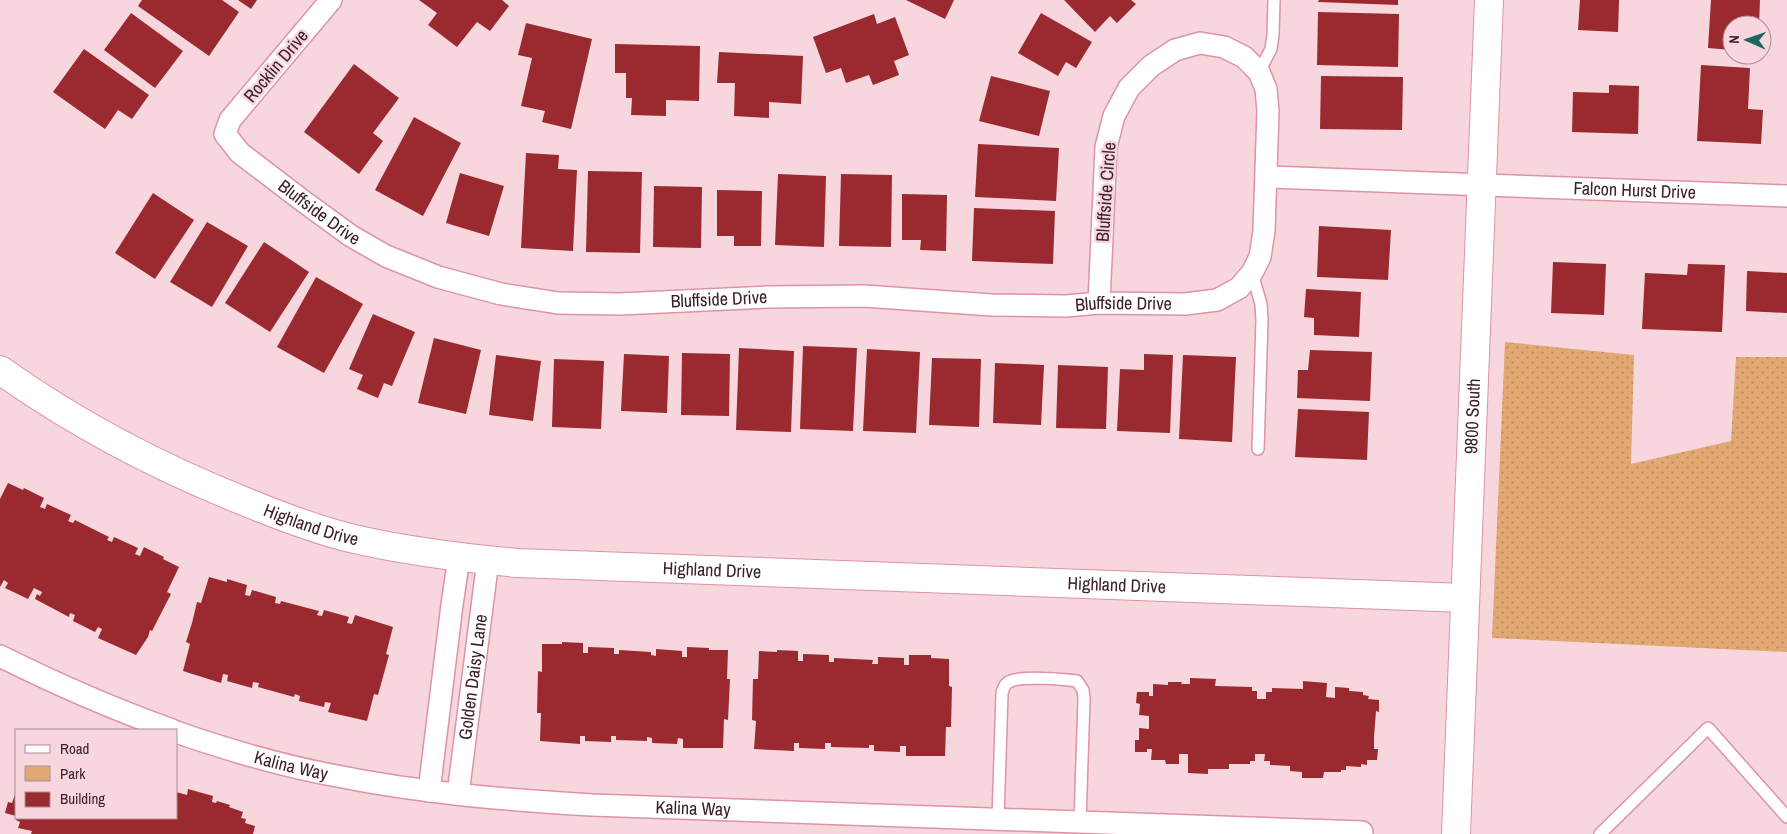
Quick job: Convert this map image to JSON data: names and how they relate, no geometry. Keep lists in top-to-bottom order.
{
  "streets": {
    "street": [
      "Rocklin Drive",
      "Falcon Hurst Drive",
      "Bluffside Circle",
      "Bluffside Drive",
      "9800 South",
      "Highland Drive",
      "Golden Daisy Lane",
      "Kalina Way"
    ]
  },
  "crossings": [
    ["Rocklin Drive", "Bluffside Drive"],
    ["Falcon Hurst Drive", "9800 South"],
    ["Bluffside Circle", "Bluffside Drive"],
    ["9800 South", "Highland Drive"],
    ["Highland Drive", "Golden Daisy Lane"],
    ["Golden Daisy Lane", "Kalina Way"]
  ],
  "legend": ["Road", "Park", "Building"],
  "north": "left"
}
